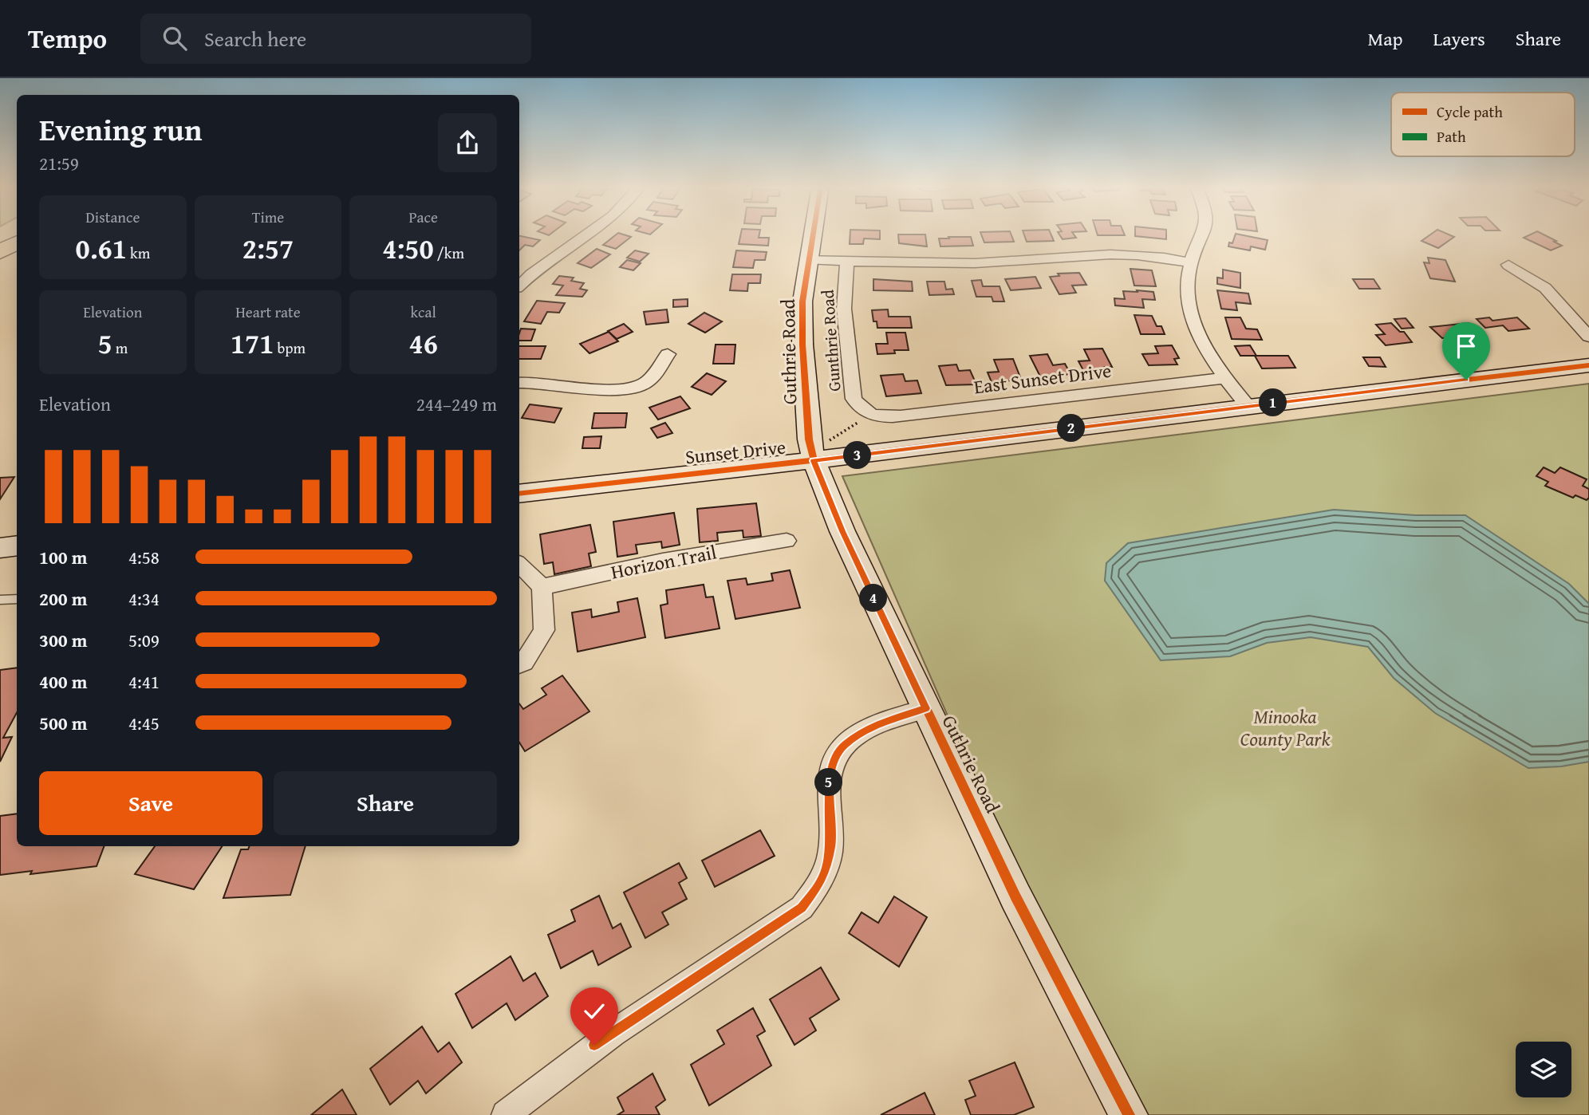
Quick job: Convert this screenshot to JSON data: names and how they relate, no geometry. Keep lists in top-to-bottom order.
{
  "streets": {
    "street": [
      "Gunthrie Road",
      "Guthrie Road",
      "East Sunset Drive",
      "Sunset Drive",
      "Horizon Trail"
    ]
  },
  "crossings": [
    ["Gunthrie Road", "East Sunset Drive"],
    ["Guthrie Road", "Sunset Drive"]
  ],
  "parks": ["Minooka County Park"],
  "legend": ["Cycle path", "Path"],
  "page": {
    "header": "Tempo",
    "search": "Search here",
    "nav": ["Map", "Layers", "Share"],
    "heading": ["Evening run", "21:59"],
    "stats": [
      ["Distance", "0.61 km"],
      ["Time", "2:57"],
      ["Pace", "4:50 /km"],
      ["Elevation", "5 m"],
      ["Heart rate", "171 bpm"],
      ["kcal", "46"]
    ],
    "chart": ["Elevation", "244–249 m"],
    "pins": [
      "1",
      "2",
      "3",
      "4",
      "5"
    ],
    "list": [
      {
        "name": "100 m",
        "note": "4:58"
      },
      {
        "name": "200 m",
        "note": "4:34"
      },
      {
        "name": "300 m",
        "note": "5:09"
      },
      {
        "name": "400 m",
        "note": "4:41"
      },
      {
        "name": "500 m",
        "note": "4:45"
      }
    ],
    "buttons": ["Save", "Share"]
  }
}
